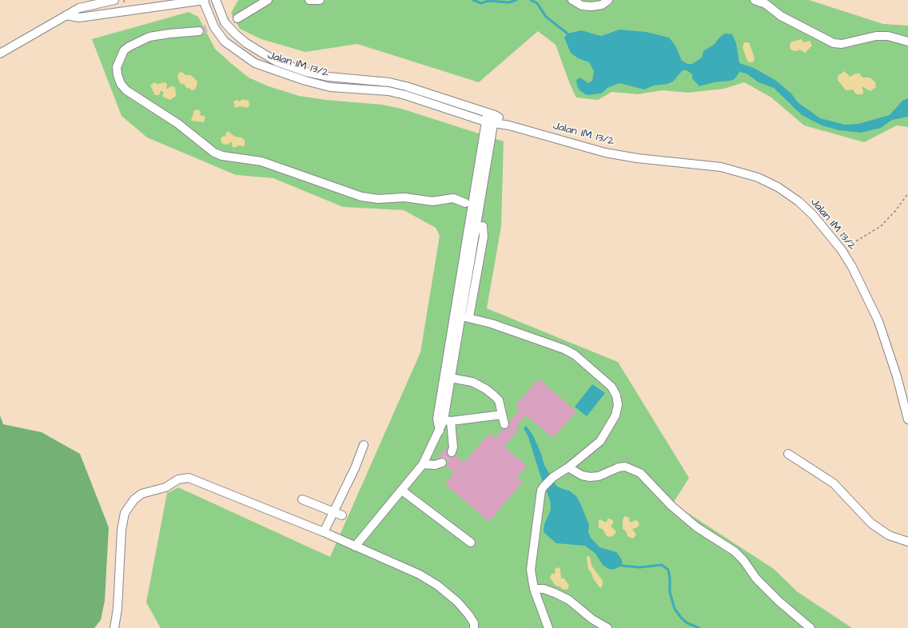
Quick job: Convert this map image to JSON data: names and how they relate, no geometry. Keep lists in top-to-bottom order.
{
  "streets": {
    "street": ["Jalan IM 13/2"]
  }
}
